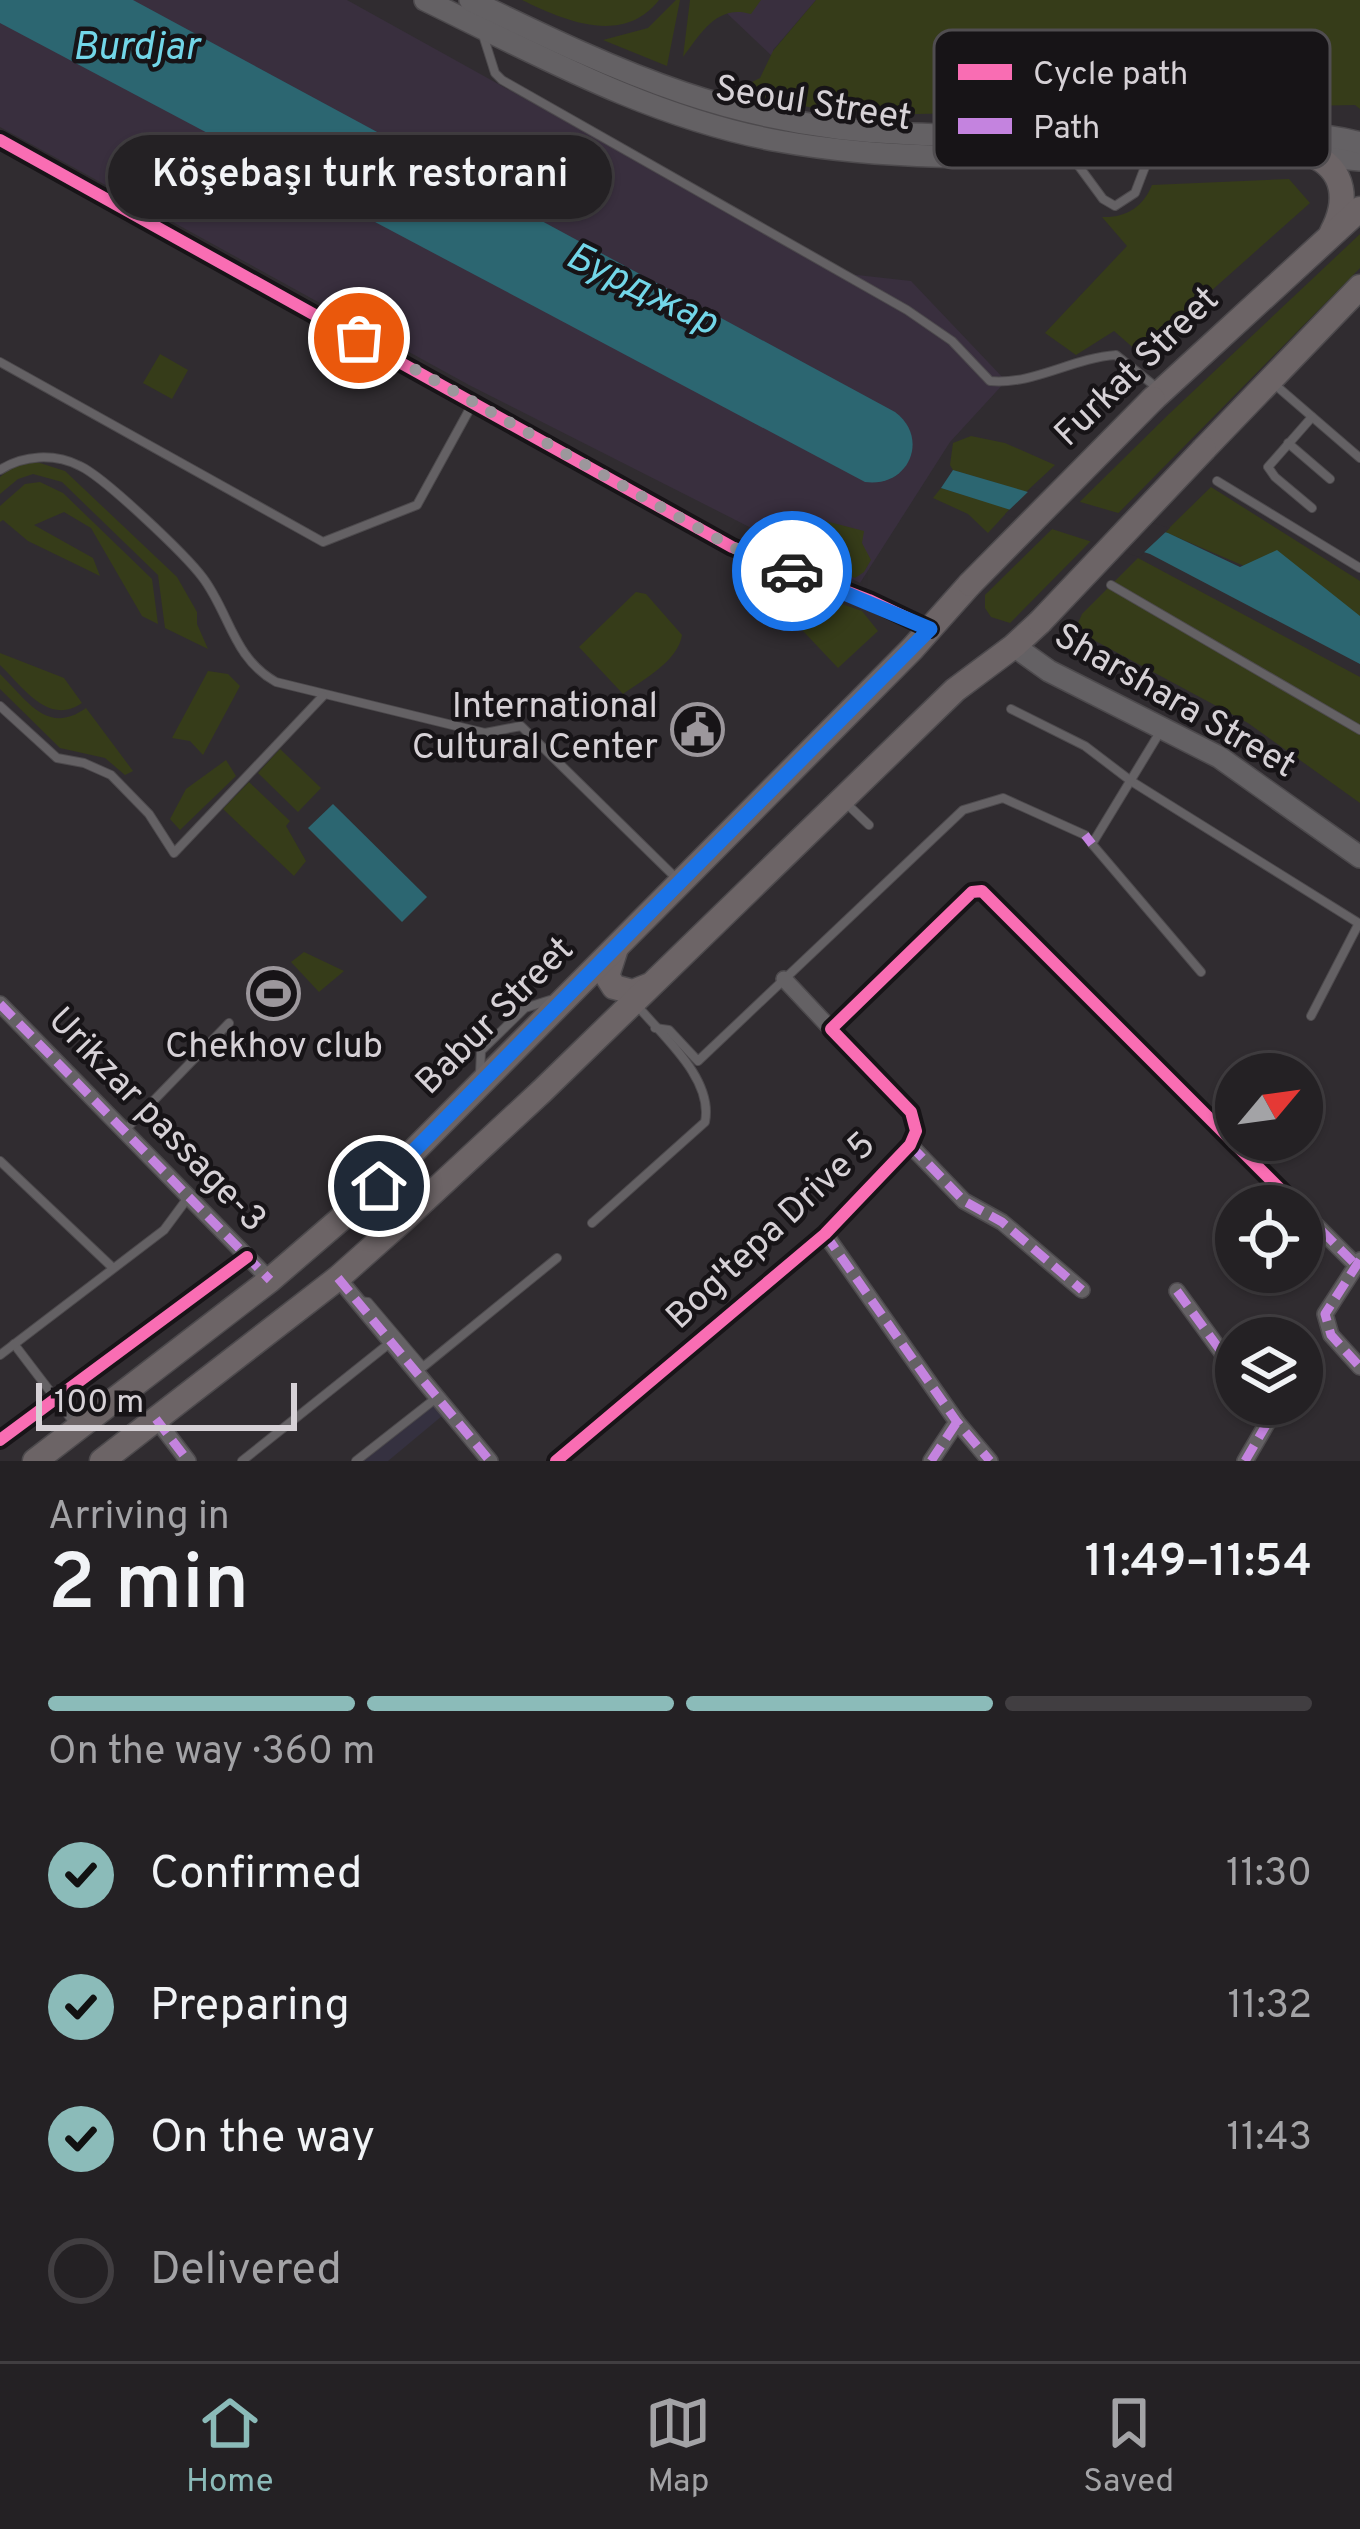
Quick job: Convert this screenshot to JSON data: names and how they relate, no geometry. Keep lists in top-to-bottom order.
{
  "streets": {
    "main road": [
      "Seoul Street",
      "Furkat Street",
      "Sharshara Street",
      "Babur Street"
    ],
    "street": ["Urikzar passage-3", "Bog'tepa Drive 5"]
  },
  "crossings": [
    ["Furkat Street", "Babur Street"],
    ["Babur Street", "Urikzar passage-3"]
  ],
  "water": ["Burdjar", "Бурджар"],
  "places": {
    "other": ["Köşebaşı turk restorani"],
    "public building": ["International Cultural Center"],
    "sports": ["Chekhov club"]
  },
  "legend": ["Cycle path", "Path"],
  "scale_bar": "100 m",
  "north": "top right",
  "page": {
    "bubble": "Köşebaşı turk restorani",
    "scale": "100 m",
    "heading": ["2 min", "Arriving in", "11:49–11:54"],
    "bar": "On the way · 360 m",
    "list": [
      ["Confirmed", "11:30"],
      ["Preparing", "11:32"],
      ["On the way", "11:43"],
      "Delivered"
    ],
    "tabs": ["Home", "Map", "Saved"]
  }
}
